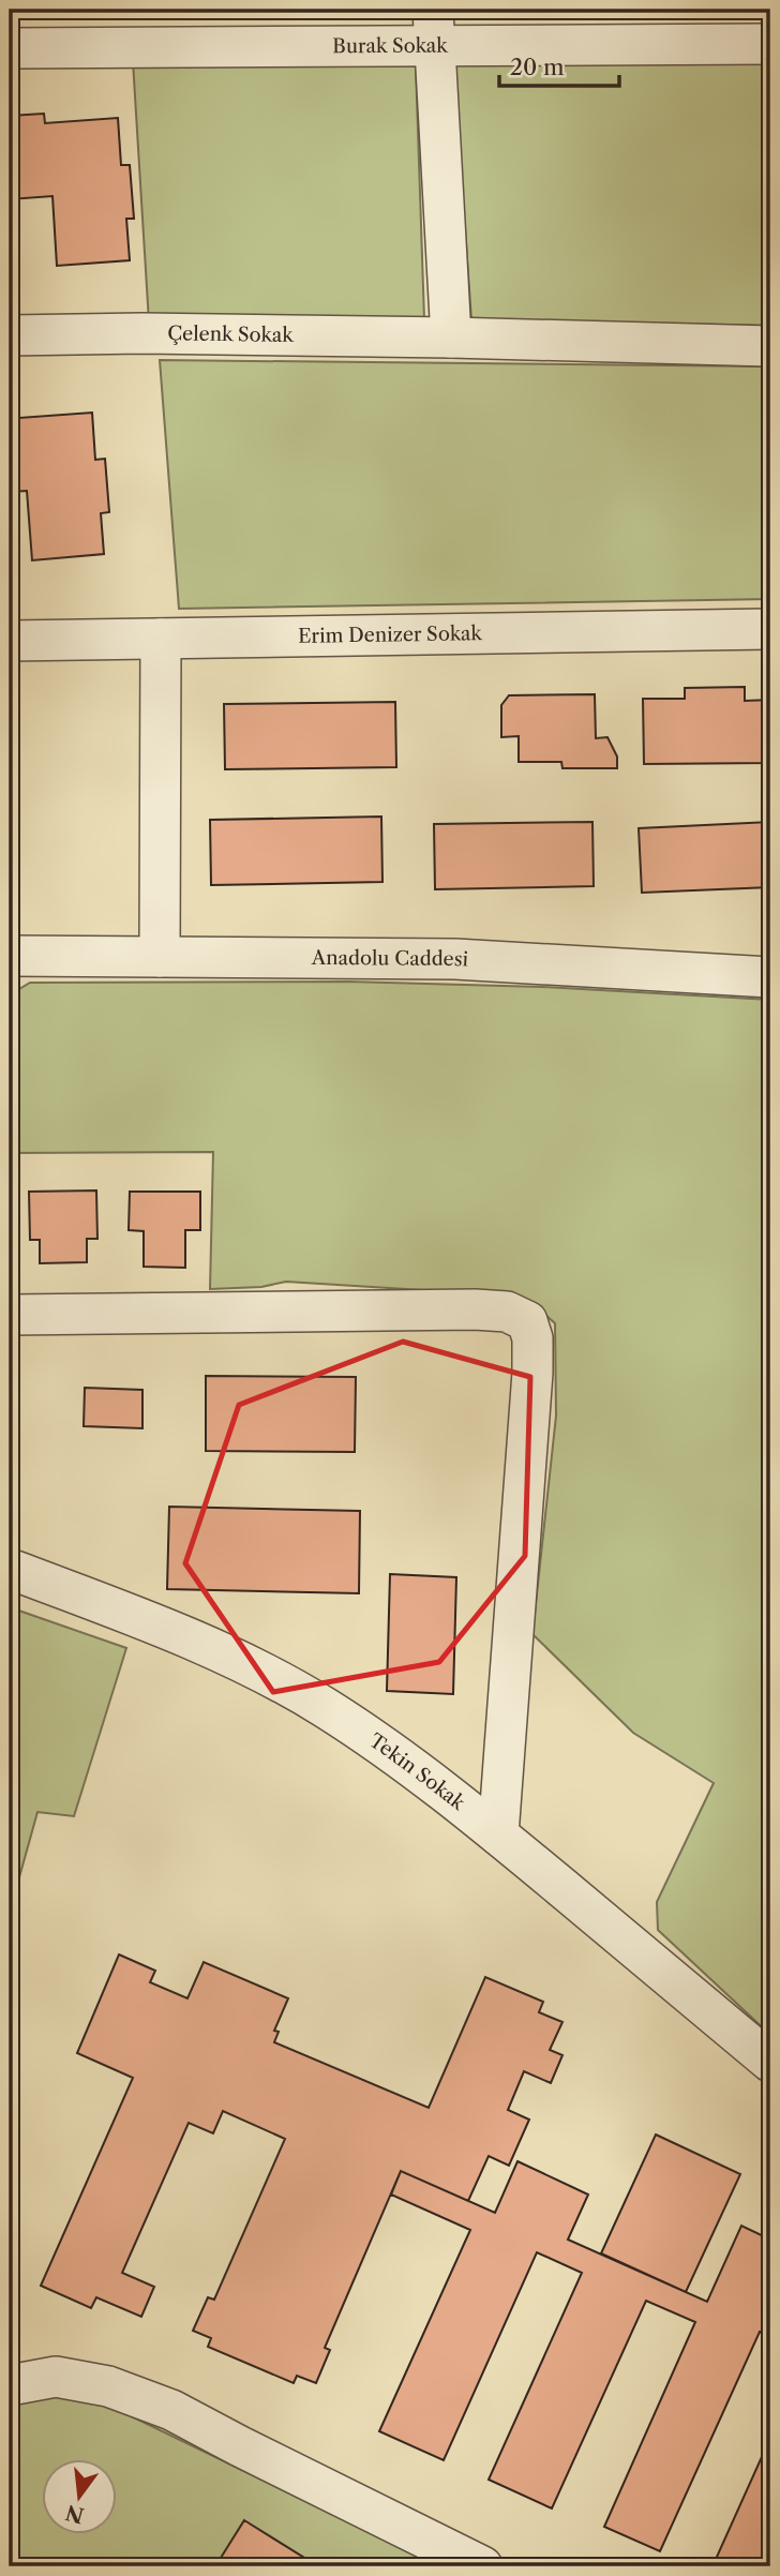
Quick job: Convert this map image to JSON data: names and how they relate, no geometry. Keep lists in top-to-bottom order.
{
  "streets": {
    "street": [
      "Burak Sokak",
      "Çelenk Sokak",
      "Erim Denizer Sokak",
      "Anadolu Caddesi",
      "Tekin Sokak"
    ]
  },
  "scale_bar": "20 m",
  "north": "bottom"
}
